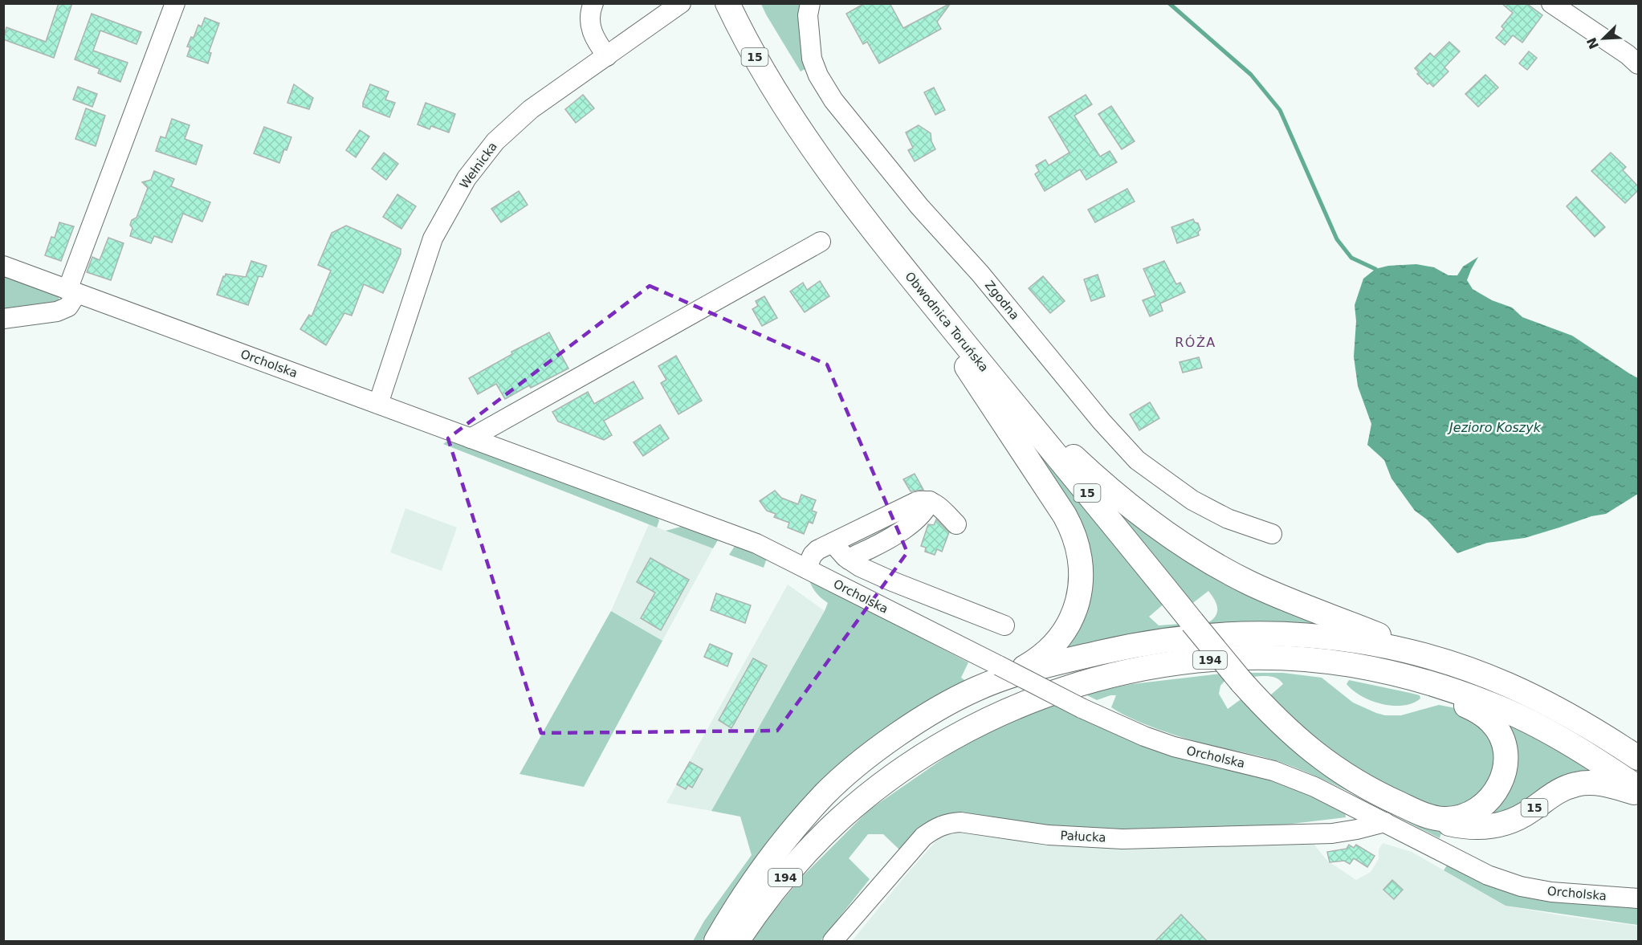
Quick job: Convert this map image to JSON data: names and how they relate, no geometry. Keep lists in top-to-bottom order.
{
  "streets": {
    "main road": ["15", "Obwodnica Toruńska", "194"],
    "street": [
      "Wełnicka",
      "Zgodna",
      "Orcholska",
      "Pałucka"
    ]
  },
  "crossings": [
    ["15", "Obwodnica Toruńska"],
    ["15", "194"],
    ["Wełnicka", "Orcholska"],
    ["Orcholska", "194"],
    ["Orcholska", "Pałucka"]
  ],
  "districts": ["RÓŻA"],
  "water": ["Jezioro Koszyk"],
  "north": "bottom left"
}
